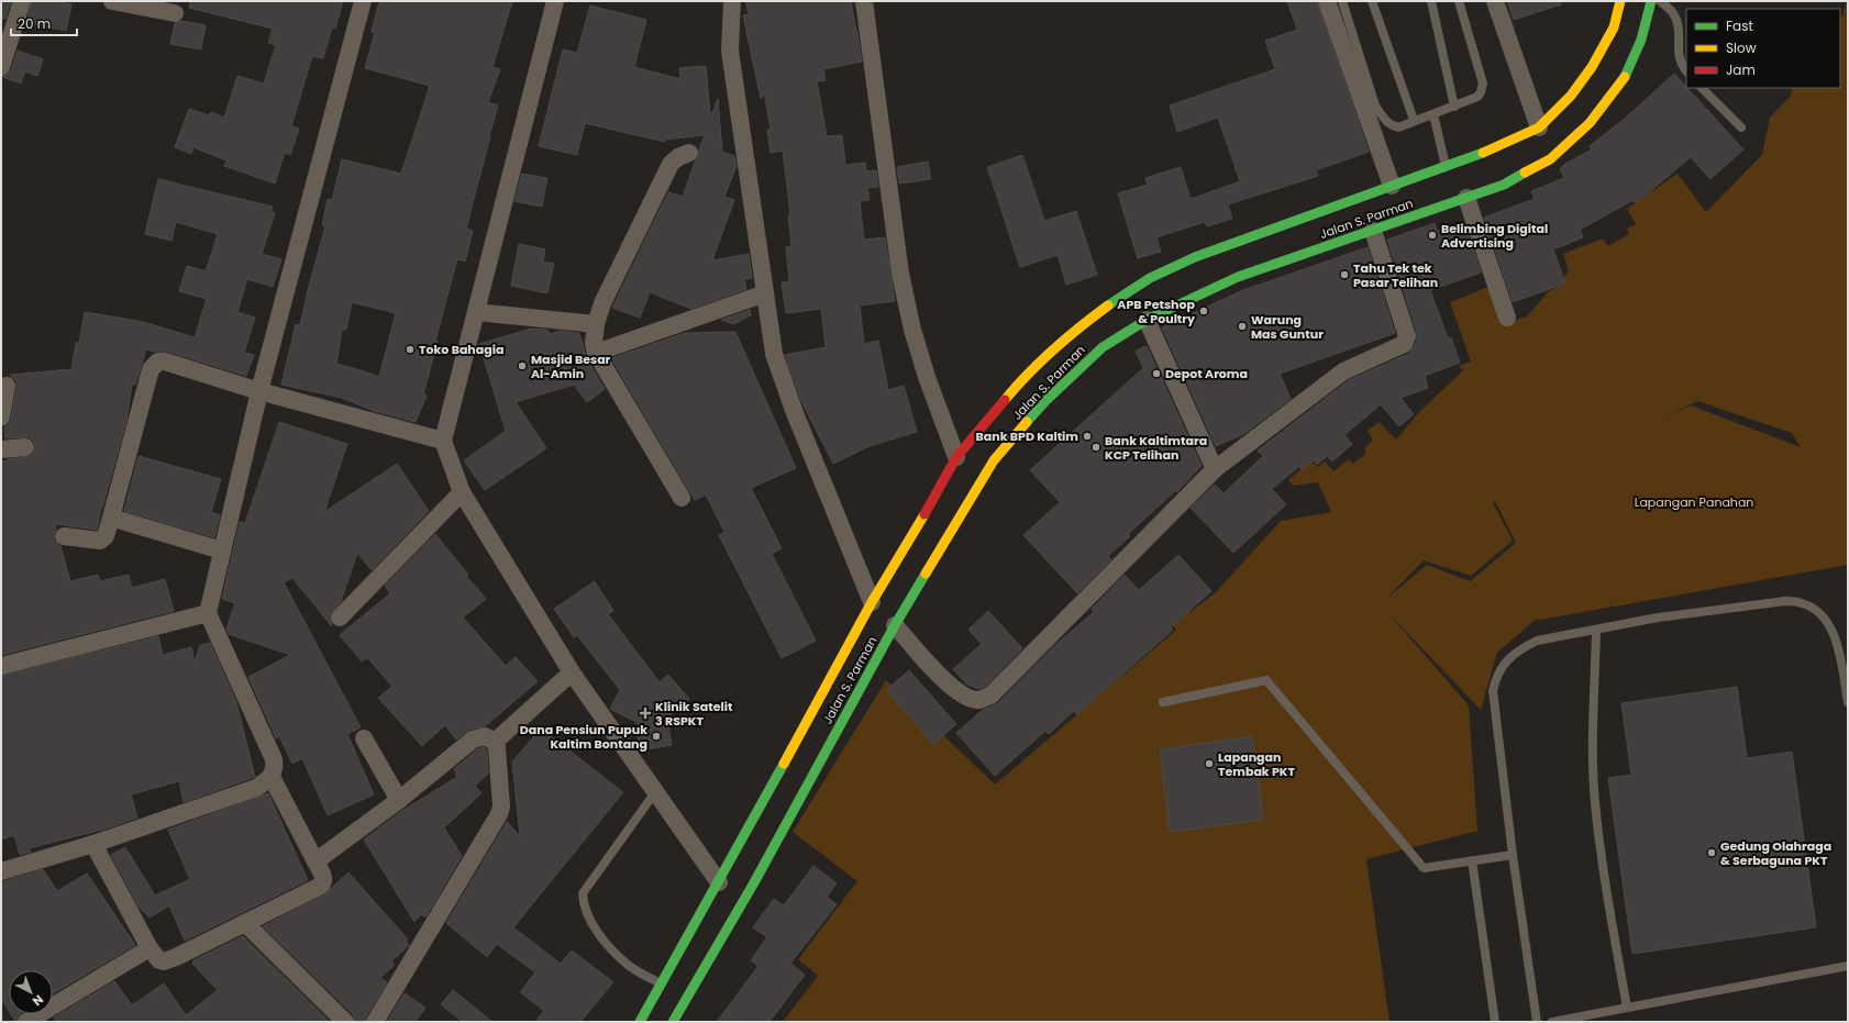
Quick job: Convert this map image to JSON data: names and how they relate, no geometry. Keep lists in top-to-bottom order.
{
  "streets": {
    "main road": ["Jalan S. Parman"]
  },
  "parks": ["Lapangan Panahan"],
  "places": {
    "other": [
      "Belimbing Digital Advertising",
      "Tahu Tek tek Pasar Telihan",
      "APB Petshop & Poultry",
      "Warung Mas Guntur",
      "Toko Bahagia",
      "Masjid Besar Al-Amin",
      "Depot Aroma",
      "Bank BPD Kaltim",
      "Bank Kaltimtara KCP Telihan",
      "Dana Pensiun Pupuk Kaltim Bontang",
      "Lapangan Tembak PKT",
      "Gedung Olahraga & Serbaguna PKT"
    ],
    "health": ["Klinik Satelit 3 RSPKT"]
  },
  "legend": ["Fast", "Slow", "Jam"],
  "scale_bar": "20 m",
  "north": "bottom right"
}
